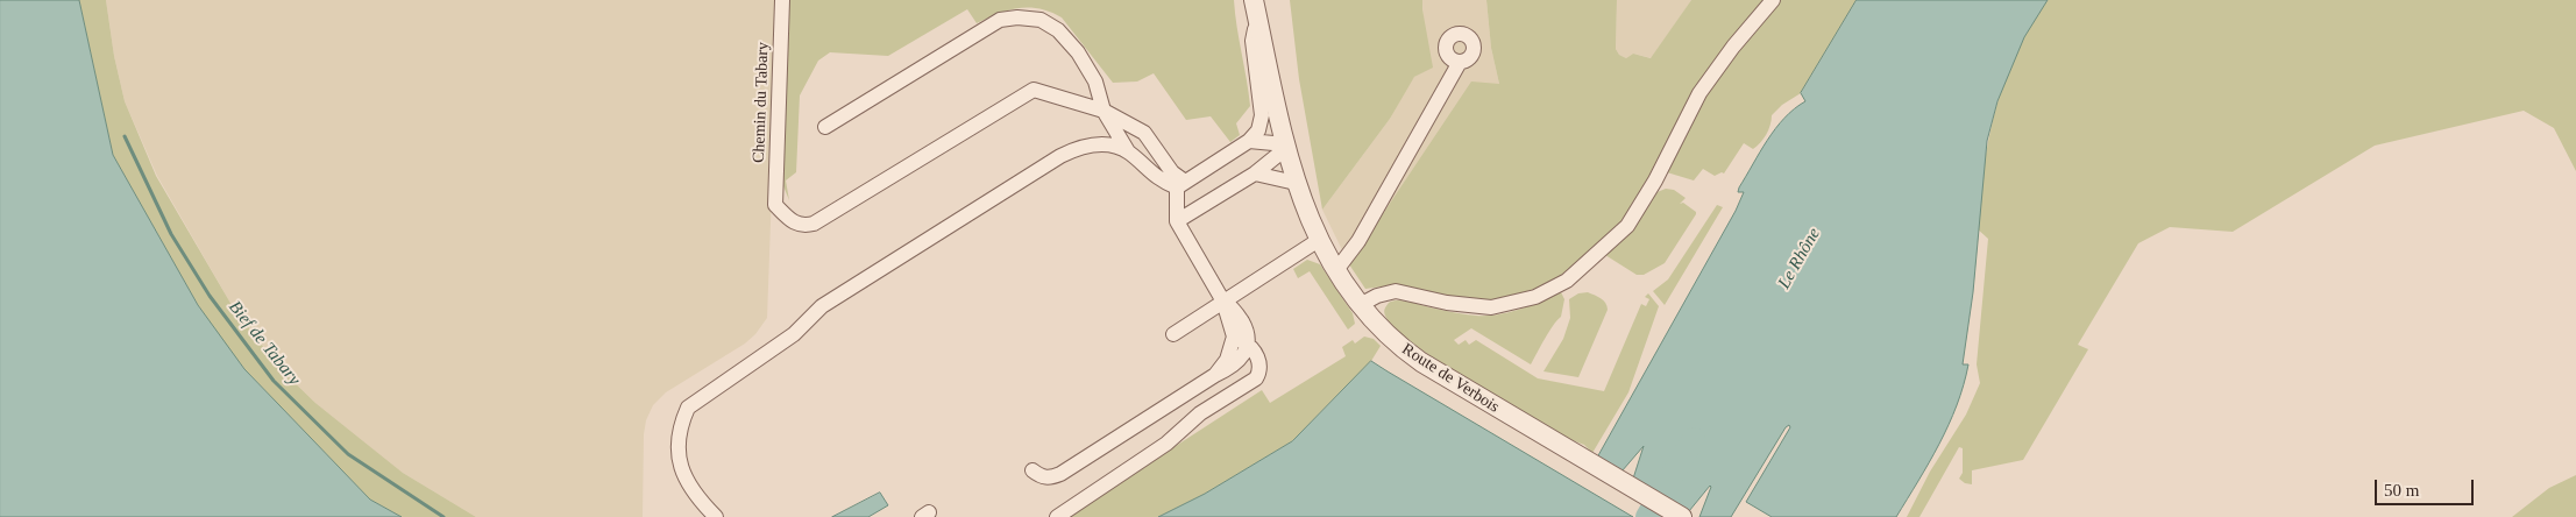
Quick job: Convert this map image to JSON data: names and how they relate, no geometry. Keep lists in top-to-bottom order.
{
  "streets": {
    "street": ["Chemin du Tabary", "Route de Verbois"]
  },
  "water": ["Le Rhône", "Bief de Tabary"],
  "scale_bar": "50 m"
}
